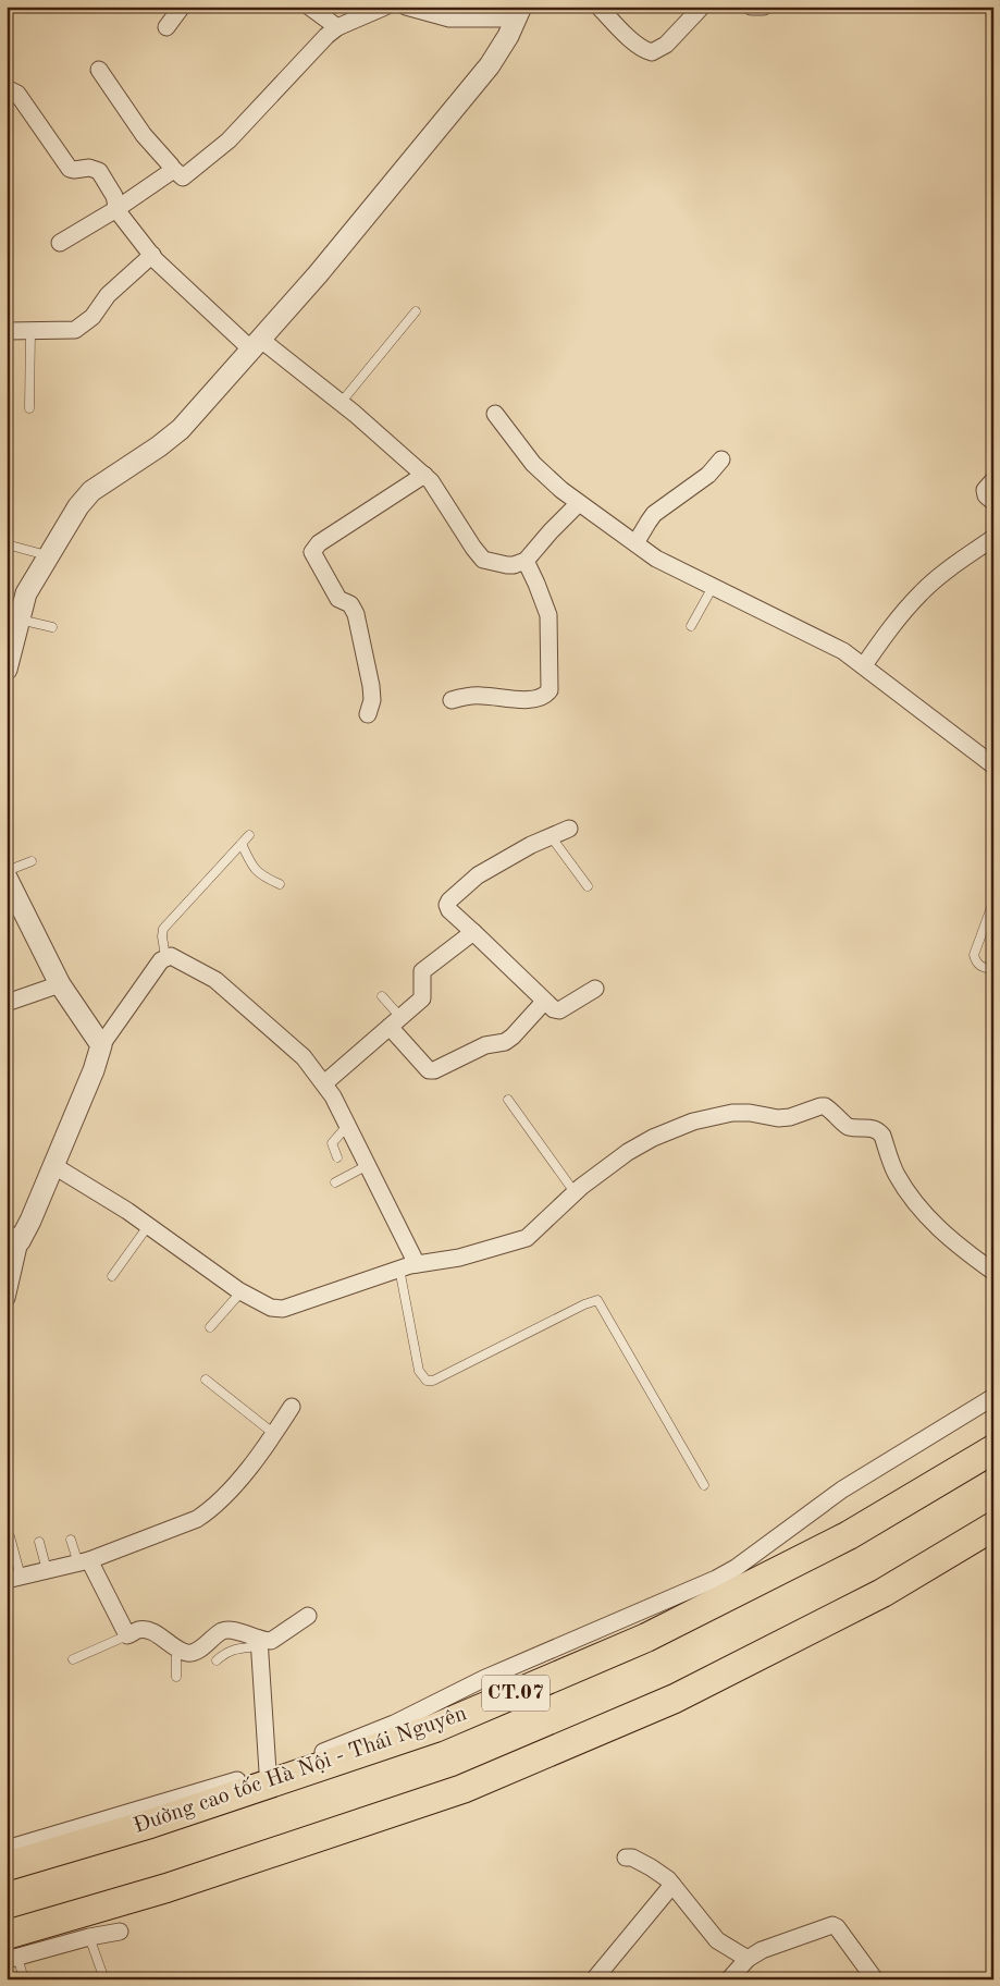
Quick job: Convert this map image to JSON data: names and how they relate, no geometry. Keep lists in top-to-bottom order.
{
  "streets": {
    "highway": ["CT.07", "Đường cao tốc Hà Nội - Thái Nguyên"]
  }
}
